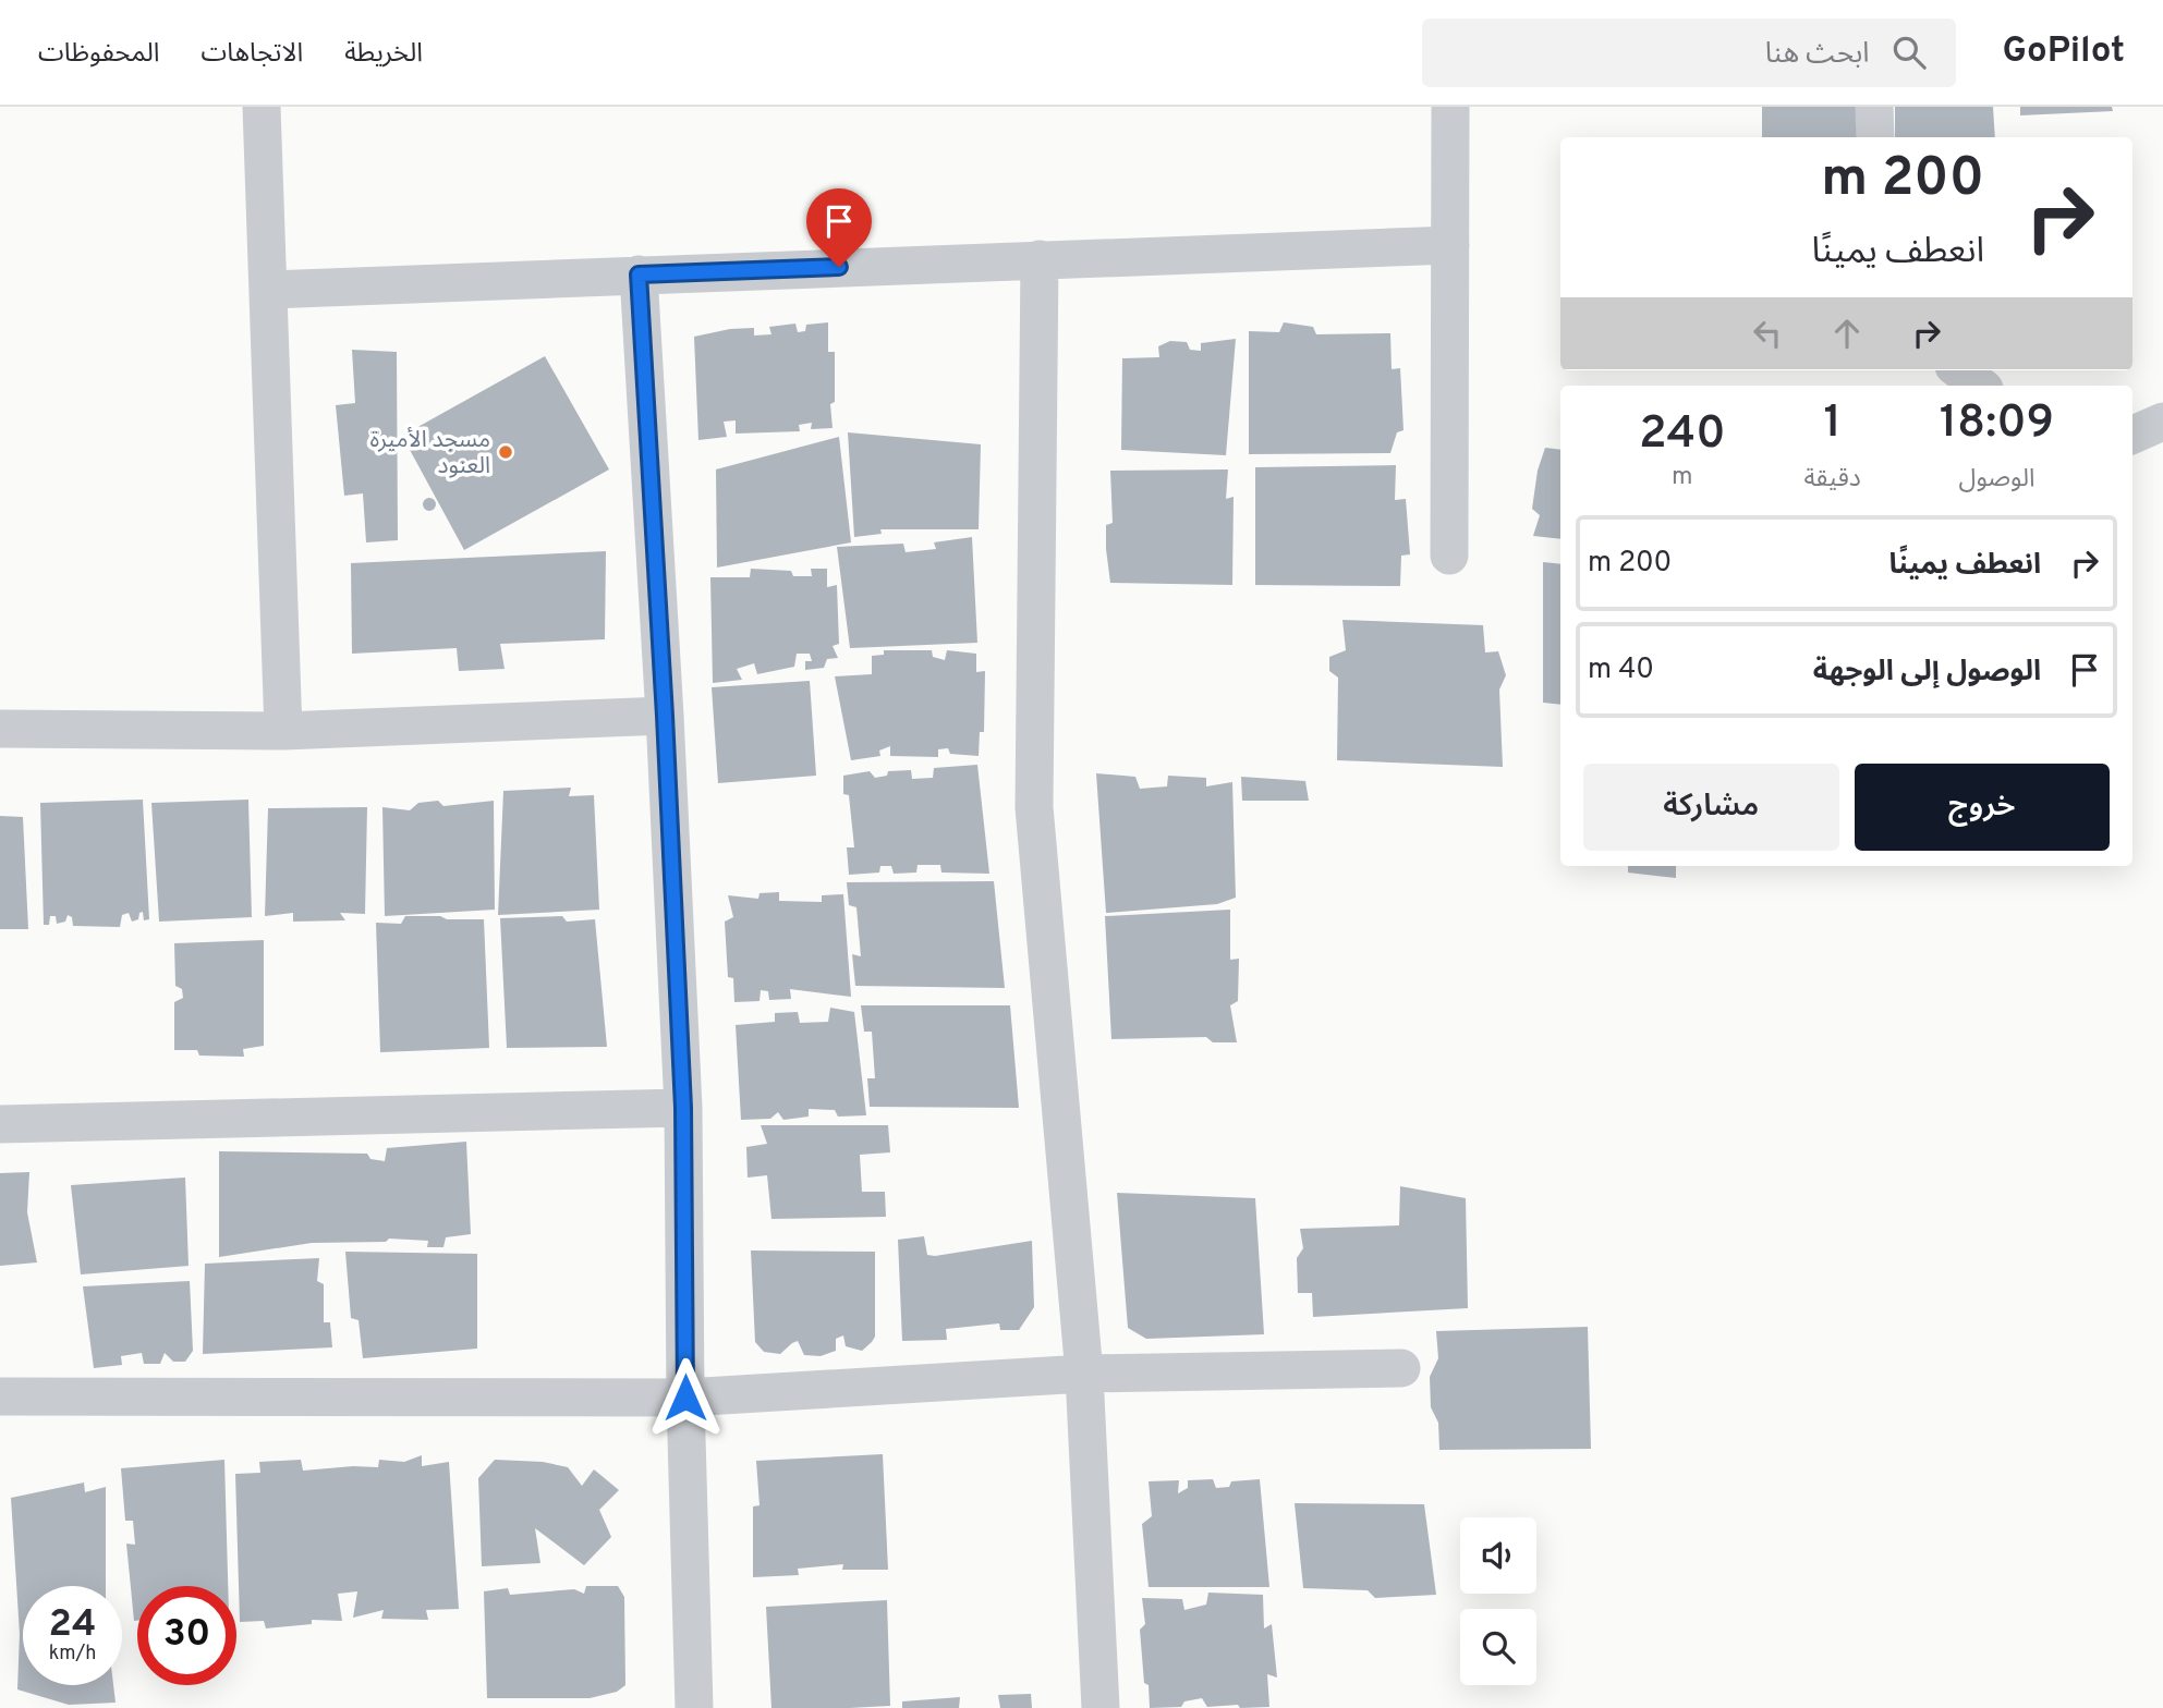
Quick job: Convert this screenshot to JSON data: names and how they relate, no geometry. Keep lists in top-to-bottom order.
{
  "places": ["مسجد الأميرة العنود"],
  "page": {
    "header": "GoPilot",
    "search": "ابحث هنا",
    "nav": ["الخريطة", "الاتجاهات", "المحفوظات"],
    "turn": ["200 m", "انعطف يمينًا"],
    "eta": [
      "18:09",
      "الوصول",
      "1",
      "دقيقة",
      "240",
      "m"
    ],
    "list": [
      {
        "name": "انعطف يمينًا",
        "value": "200 m"
      },
      {
        "name": "الوصول إلى الوجهة",
        "value": "40 m"
      }
    ],
    "buttons": ["خروج", "مشاركة"],
    "speed": "24 km/h",
    "limit": "30"
  }
}
